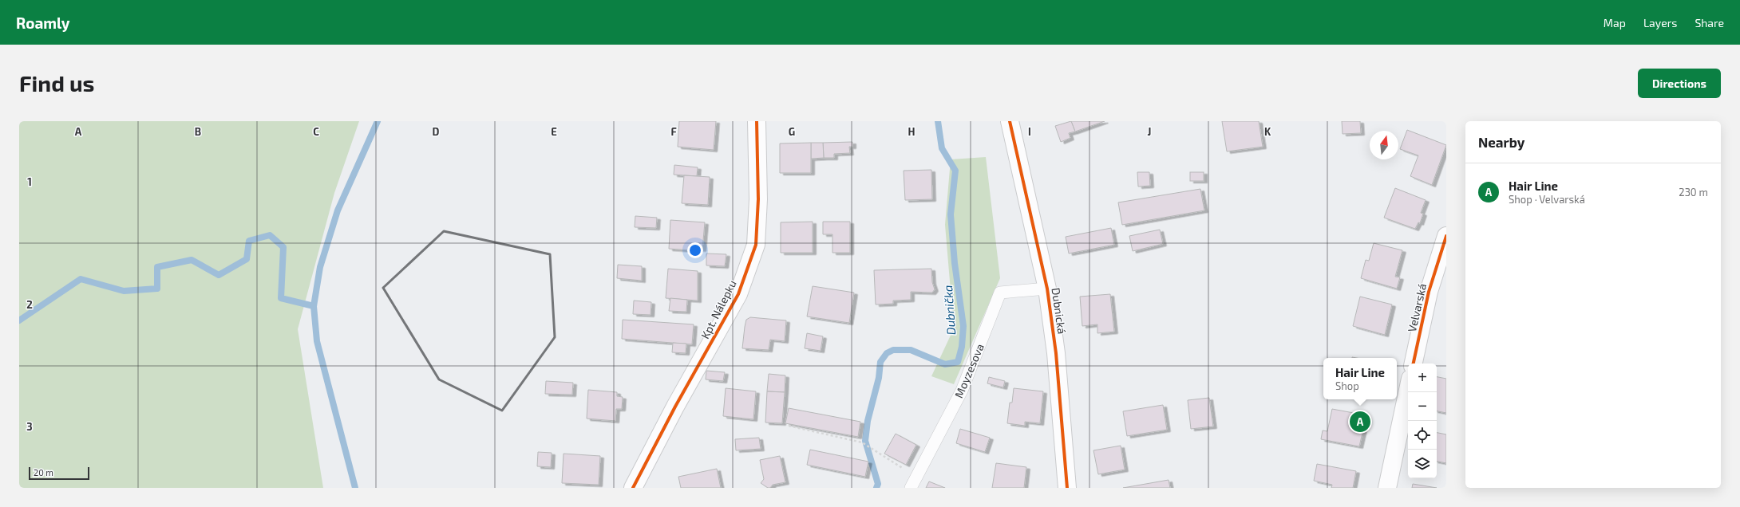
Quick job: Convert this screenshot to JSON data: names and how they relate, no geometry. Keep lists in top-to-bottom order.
{
  "streets": {
    "street": ["Velvarská", "Kpt. Nálepku", "Dubnická"],
    "lane": ["Moyzesova"]
  },
  "crossings": [
    ["Dubnická", "Moyzesova"]
  ],
  "water": ["Dubnička"],
  "scale_bar": "20 m",
  "north": "top",
  "page": {
    "header": "Roamly",
    "nav": ["Map", "Layers", "Share"],
    "buttons": "Directions",
    "title": "Find us",
    "heading": "Nearby",
    "list": [
      {
        "mark": "A",
        "name": "Hair Line",
        "note": "Shop · Velvarská",
        "value": "230 m"
      }
    ],
    "popup": ["Hair Line", "Shop"],
    "map_buttons": ["+", "−"],
    "pins": "A",
    "scale": "20 m"
  },
  "grid": {
    "columns": [
      "A",
      "B",
      "C",
      "D",
      "E",
      "F",
      "G",
      "H",
      "I",
      "J",
      "K"
    ],
    "rows": ["1", "2", "3"]
  }
}
